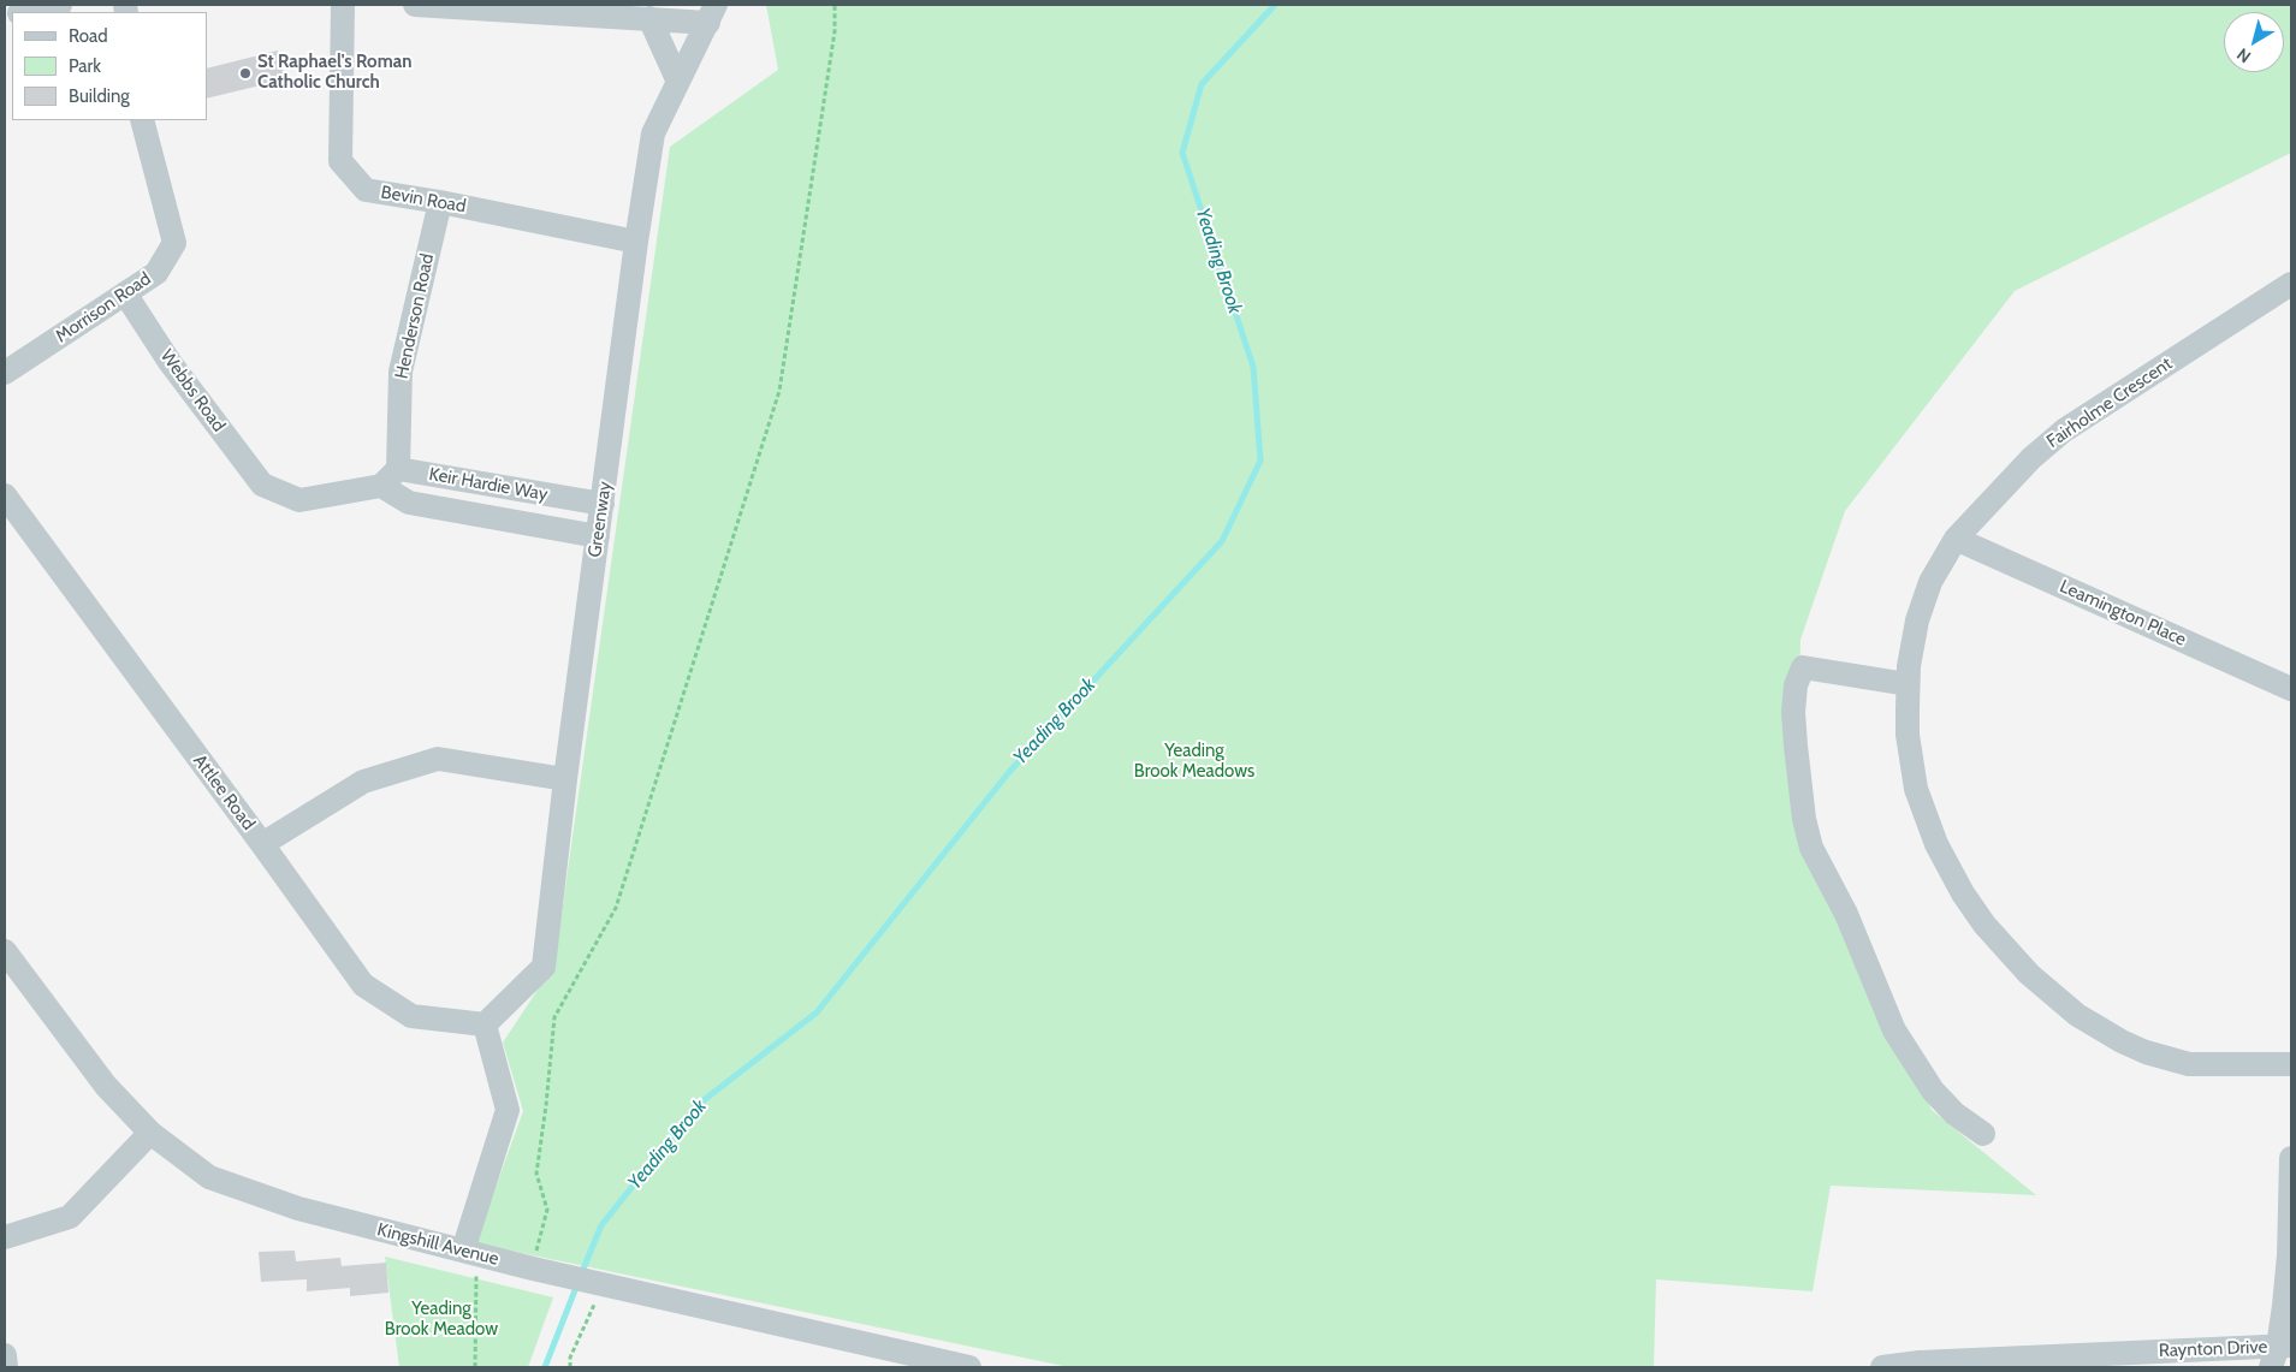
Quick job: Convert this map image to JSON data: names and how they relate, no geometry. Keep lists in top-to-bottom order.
{
  "streets": {
    "street": [
      "Bevin Road",
      "Morrison Road",
      "Henderson Road",
      "Webbs Road",
      "Fairholme Crescent",
      "Keir Hardie Way",
      "Greenway",
      "Leamington Place",
      "Attlee Road",
      "Kingshill Avenue",
      "Raynton Drive"
    ]
  },
  "crossings": [
    ["Bevin Road", "Henderson Road"],
    ["Bevin Road", "Greenway"],
    ["Morrison Road", "Webbs Road"],
    ["Henderson Road", "Keir Hardie Way"],
    ["Webbs Road", "Keir Hardie Way"],
    ["Fairholme Crescent", "Leamington Place"],
    ["Keir Hardie Way", "Greenway"],
    ["Greenway", "Attlee Road"]
  ],
  "water": ["Yeading Brook"],
  "parks": ["Yeading Brook Meadows", "Yeading Brook Meadow"],
  "places": ["St Raphael's Roman Catholic Church"],
  "legend": ["Road", "Park", "Building"],
  "north": "bottom left"
}
